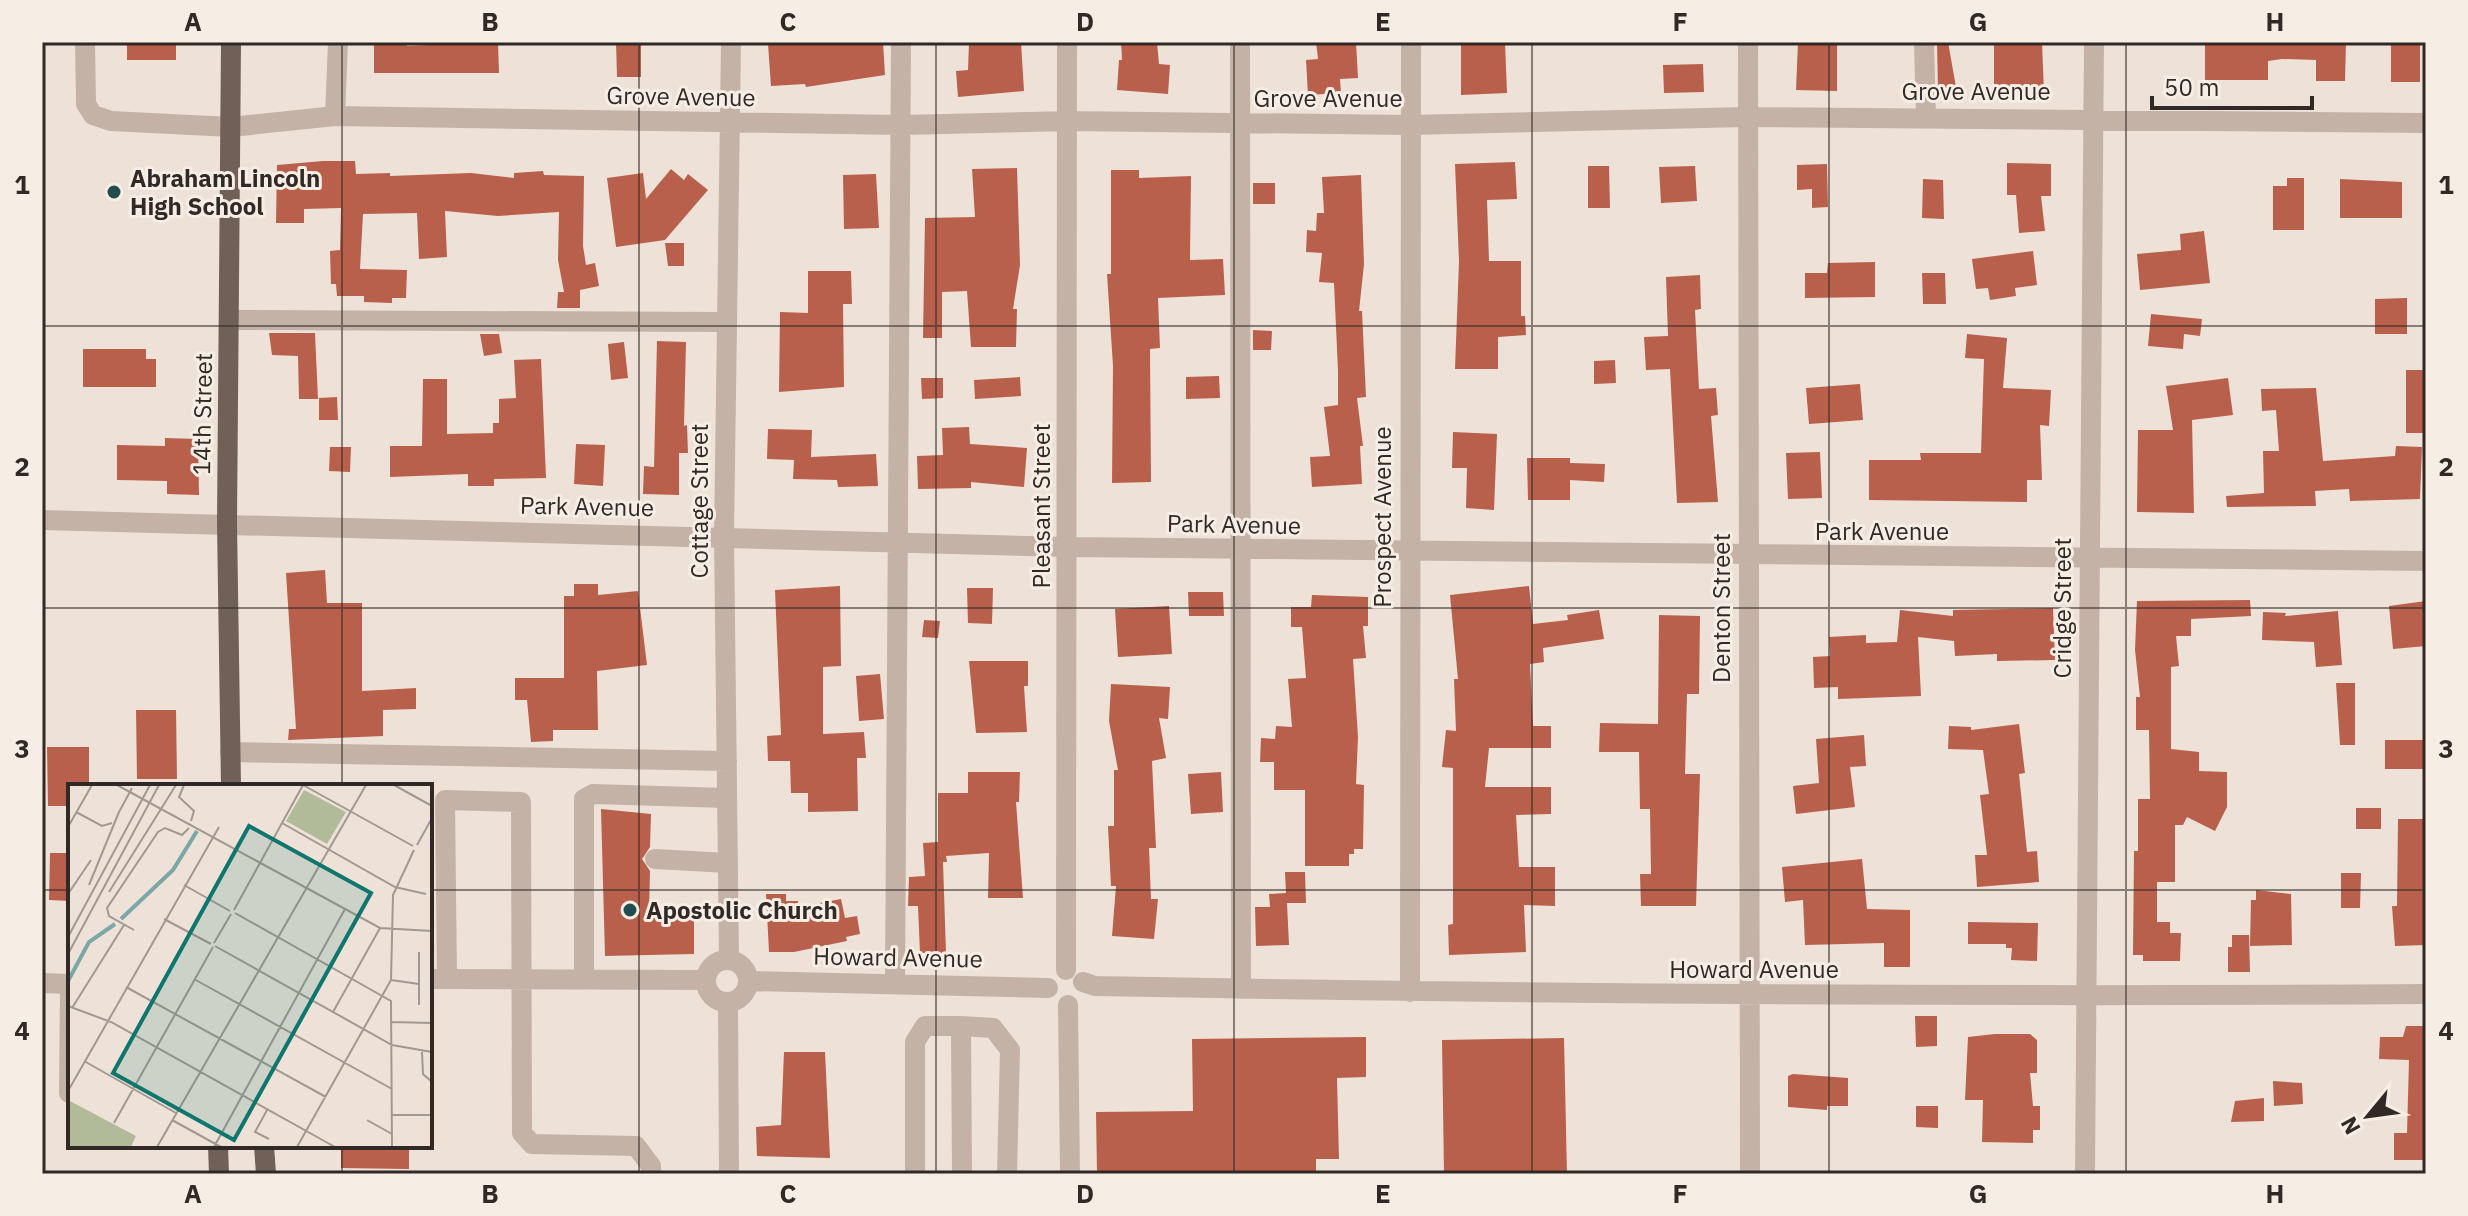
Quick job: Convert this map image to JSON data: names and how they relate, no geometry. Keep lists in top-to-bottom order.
{
  "streets": {
    "main road": ["14th Street"],
    "street": [
      "Grove Avenue",
      "Cottage Street",
      "Park Avenue",
      "Pleasant Street",
      "Prospect Avenue",
      "Denton Street",
      "Cridge Street",
      "Howard Avenue"
    ]
  },
  "crossings": [
    ["Grove Avenue", "14th Street"],
    ["Grove Avenue", "Cottage Street"],
    ["Grove Avenue", "Pleasant Street"],
    ["Grove Avenue", "Prospect Avenue"],
    ["Grove Avenue", "Denton Street"],
    ["Grove Avenue", "Cridge Street"],
    ["14th Street", "Park Avenue"],
    ["Cottage Street", "Park Avenue"],
    ["Cottage Street", "Howard Avenue"],
    ["Park Avenue", "Pleasant Street"],
    ["Park Avenue", "Prospect Avenue"],
    ["Park Avenue", "Denton Street"],
    ["Park Avenue", "Cridge Street"],
    ["Pleasant Street", "Howard Avenue"],
    ["Prospect Avenue", "Howard Avenue"],
    ["Denton Street", "Howard Avenue"],
    ["Cridge Street", "Howard Avenue"]
  ],
  "places": ["Abraham Lincoln High School", "Apostolic Church"],
  "scale_bar": "50 m",
  "north": "bottom left",
  "grid": {
    "columns": [
      "A",
      "B",
      "C",
      "D",
      "E",
      "F",
      "G",
      "H"
    ],
    "rows": [
      "1",
      "2",
      "3",
      "4"
    ]
  }
}
